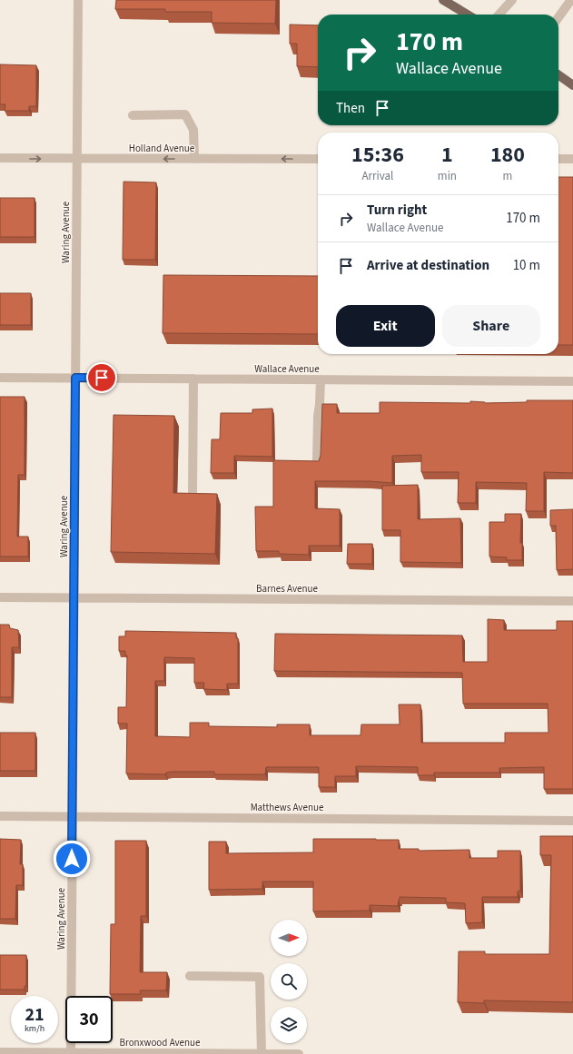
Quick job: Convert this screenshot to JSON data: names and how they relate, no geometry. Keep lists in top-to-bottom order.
{
  "streets": {
    "street": [
      "Holland Avenue",
      "Waring Avenue",
      "Wallace Avenue",
      "Barnes Avenue",
      "Matthews Avenue",
      "Bronxwood Avenue"
    ]
  },
  "crossings": [
    ["Holland Avenue", "Waring Avenue"],
    ["Waring Avenue", "Wallace Avenue"],
    ["Waring Avenue", "Barnes Avenue"],
    ["Waring Avenue", "Matthews Avenue"],
    ["Waring Avenue", "Bronxwood Avenue"]
  ],
  "north": "right",
  "page": {
    "turn": ["170 m", "Wallace Avenue"],
    "then": "Then",
    "eta": [
      "15:36",
      "Arrival",
      "1",
      "min",
      "180",
      "m"
    ],
    "list": [
      {
        "name": "Turn right",
        "note": "Wallace Avenue",
        "value": "170 m"
      },
      {
        "name": "Arrive at destination",
        "value": "10 m"
      }
    ],
    "buttons": ["Exit", "Share"],
    "speed": "21 km/h",
    "limit": "30"
  }
}
